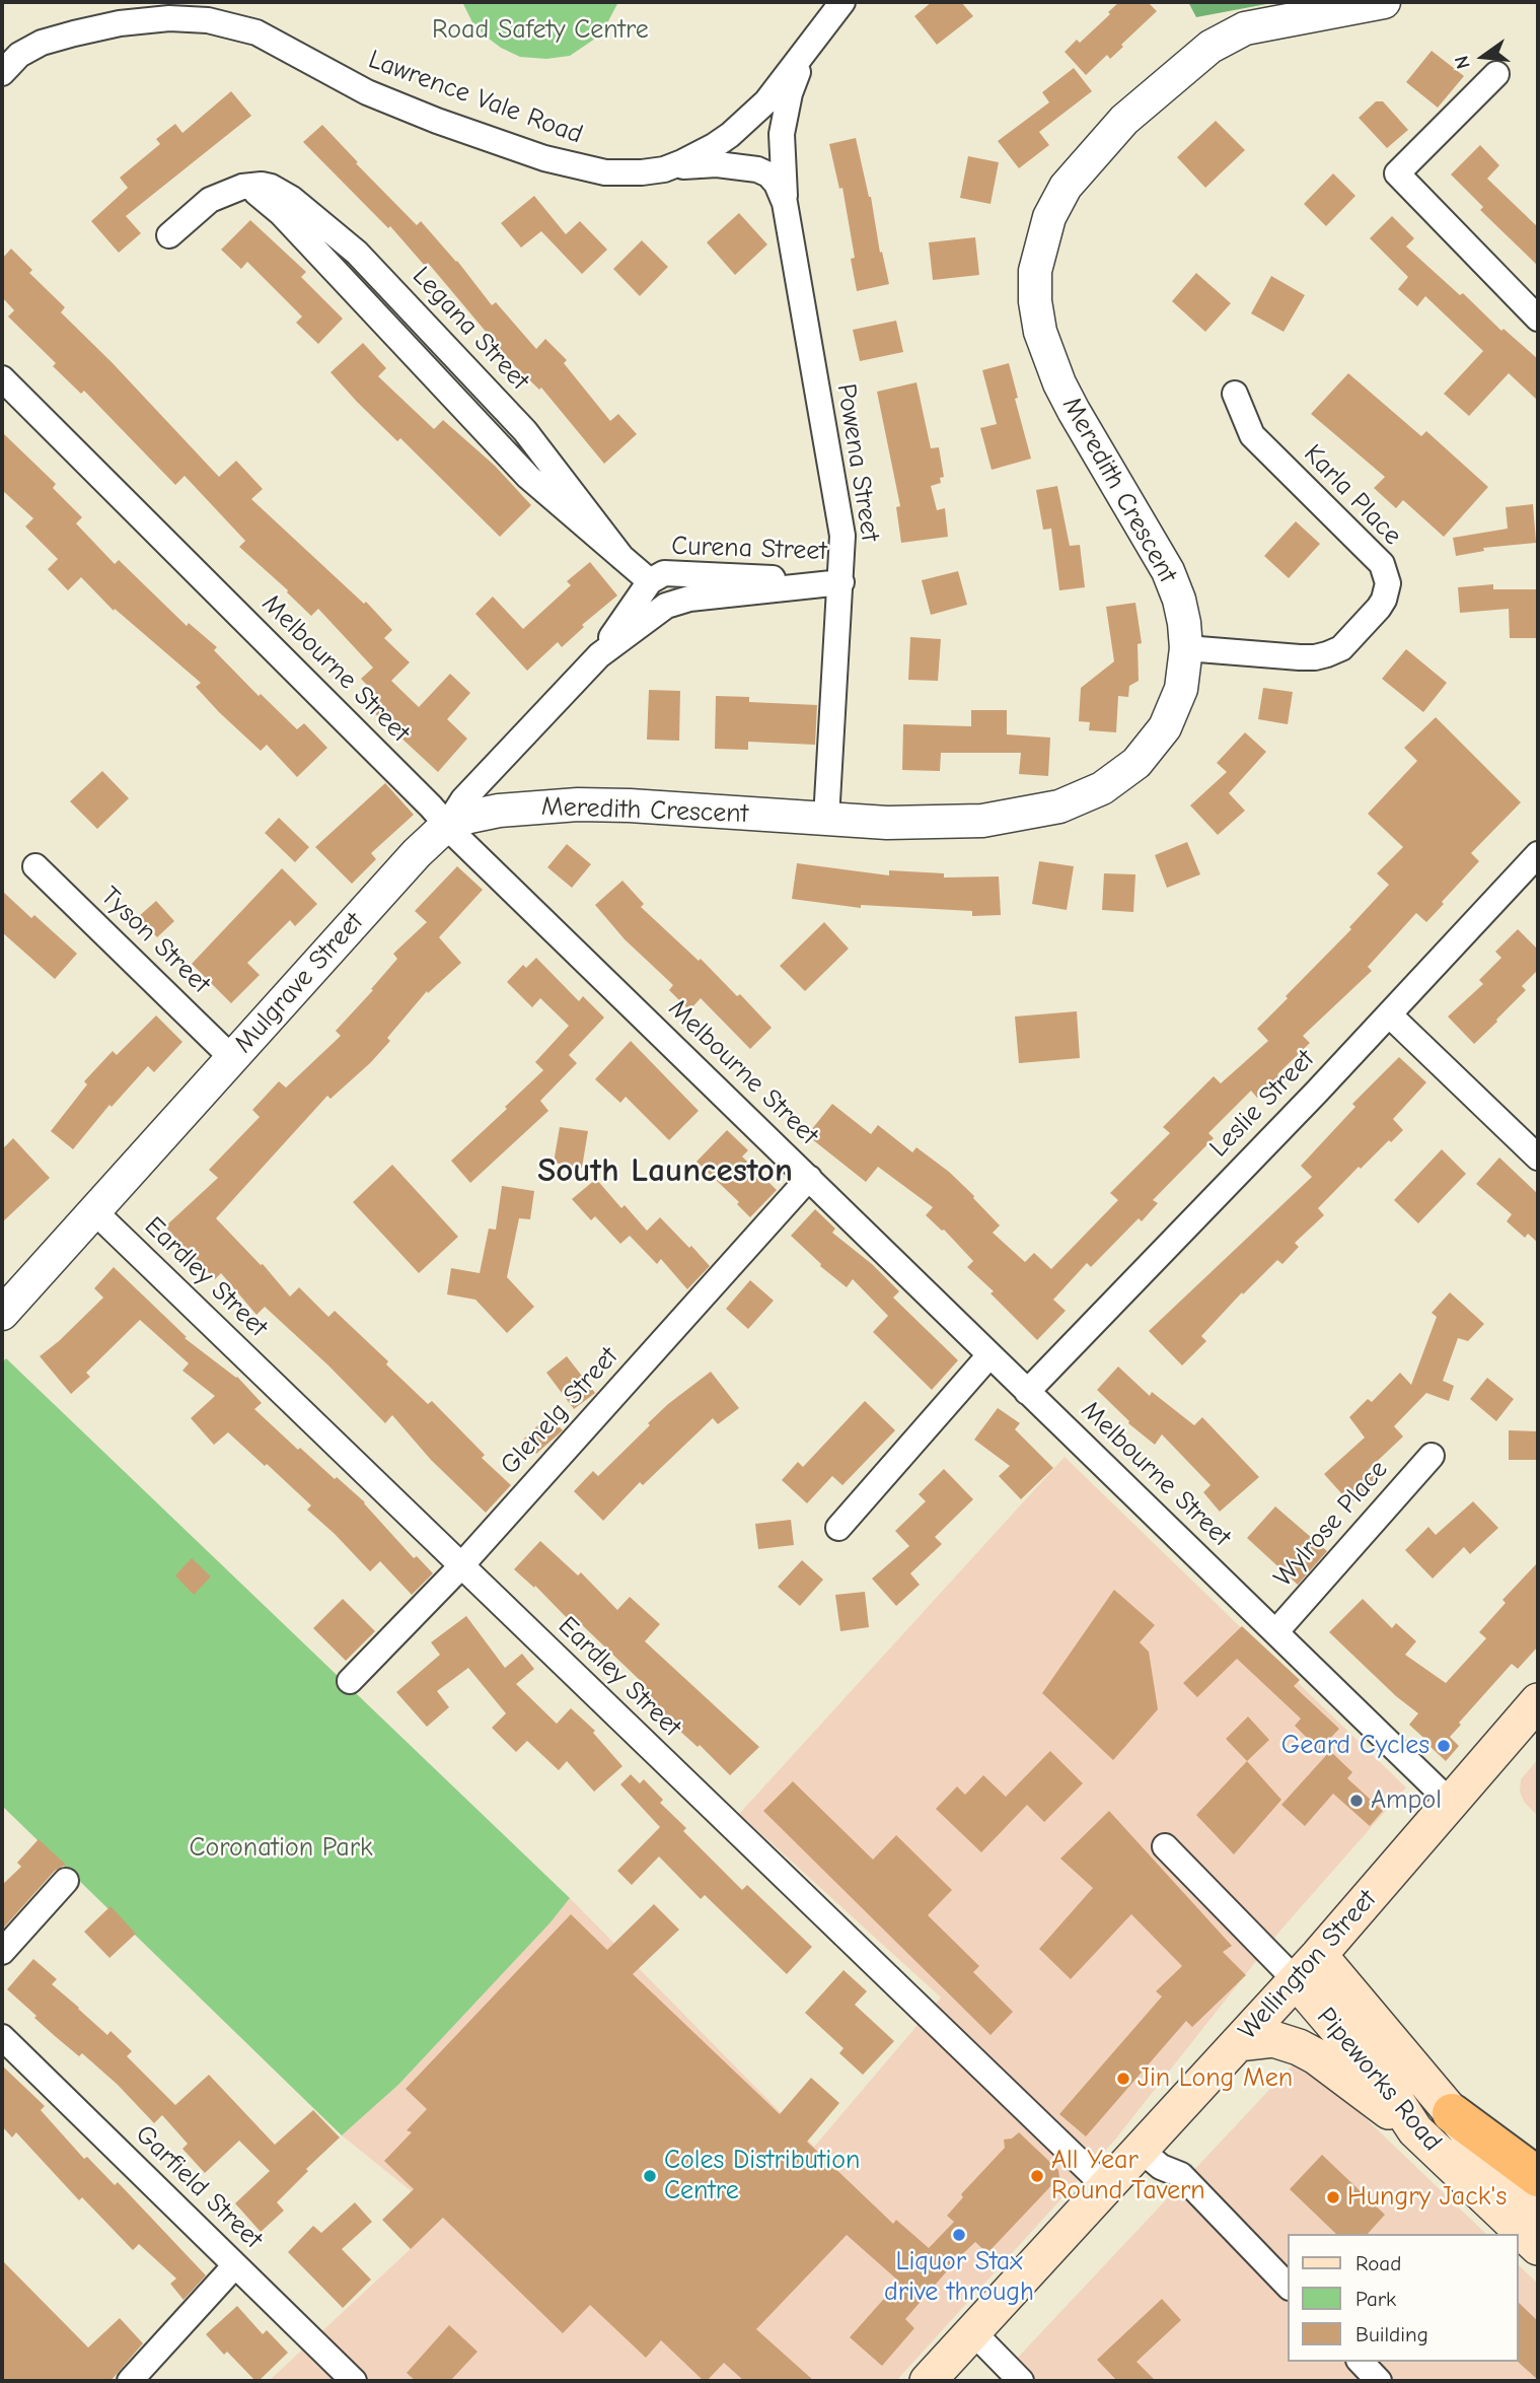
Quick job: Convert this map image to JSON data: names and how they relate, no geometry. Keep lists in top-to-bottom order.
{
  "streets": {
    "main road": ["Wellington Street", "Pipeworks Road"],
    "street": [
      "Lawrence Vale Road",
      "Powena Street",
      "Meredith Crescent",
      "Karla Place",
      "Curena Street",
      "Melbourne Street",
      "Tyson Street",
      "Mulgrave Street",
      "Leslie Street",
      "Eardley Street",
      "Glenelg Street",
      "Wylrose Place",
      "Garfield Street"
    ]
  },
  "crossings": [
    ["Lawrence Vale Road", "Powena Street"],
    ["Powena Street", "Meredith Crescent"],
    ["Powena Street", "Curena Street"],
    ["Meredith Crescent", "Karla Place"],
    ["Meredith Crescent", "Melbourne Street"],
    ["Meredith Crescent", "Mulgrave Street"],
    ["Curena Street", "Mulgrave Street"],
    ["Melbourne Street", "Mulgrave Street"],
    ["Melbourne Street", "Leslie Street"],
    ["Melbourne Street", "Glenelg Street"],
    ["Melbourne Street", "Wylrose Place"],
    ["Melbourne Street", "Wellington Street"],
    ["Tyson Street", "Mulgrave Street"],
    ["Mulgrave Street", "Eardley Street"],
    ["Eardley Street", "Glenelg Street"],
    ["Eardley Street", "Wellington Street"],
    ["Wellington Street", "Pipeworks Road"]
  ],
  "districts": ["South Launceston"],
  "parks": ["Road Safety Centre", "Coronation Park"],
  "places": [
    "Geard Cycles",
    "Ampol",
    "Jin Long Men",
    "Coles Distribution Centre",
    "All Year Round Tavern",
    "Hungry Jack's",
    "Liquor Stax drive through"
  ],
  "legend": ["Road", "Park", "Building"],
  "north": "left"
}
